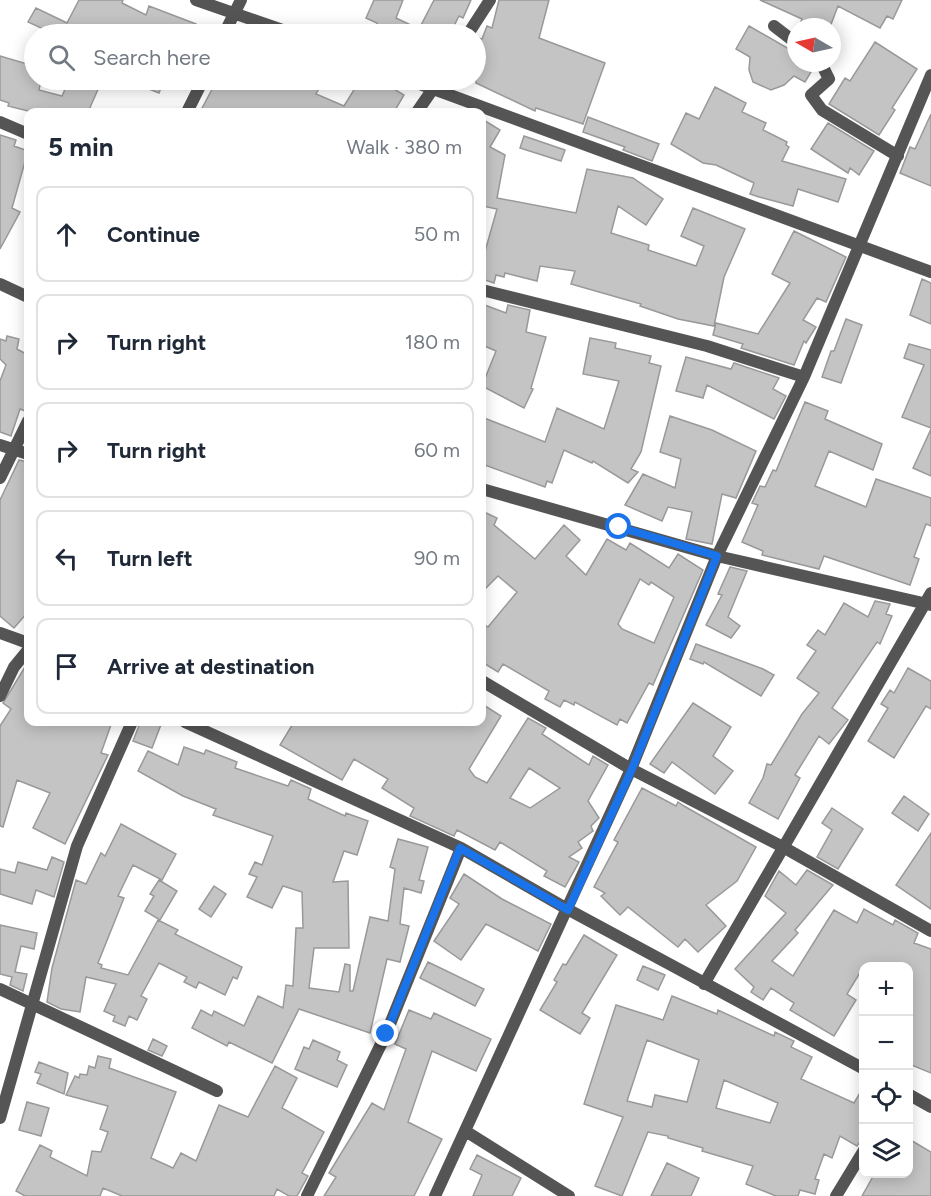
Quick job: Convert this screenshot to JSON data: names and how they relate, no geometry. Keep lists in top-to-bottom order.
{
  "north": "left",
  "page": {
    "search": "Search here",
    "heading": ["5 min", "Walk · 380 m"],
    "list": [
      ["Continue", "50 m"],
      ["Turn right", "180 m"],
      ["Turn right", "60 m"],
      ["Turn left", "90 m"],
      "Arrive at destination"
    ],
    "map_buttons": ["+", "−"]
  }
}
